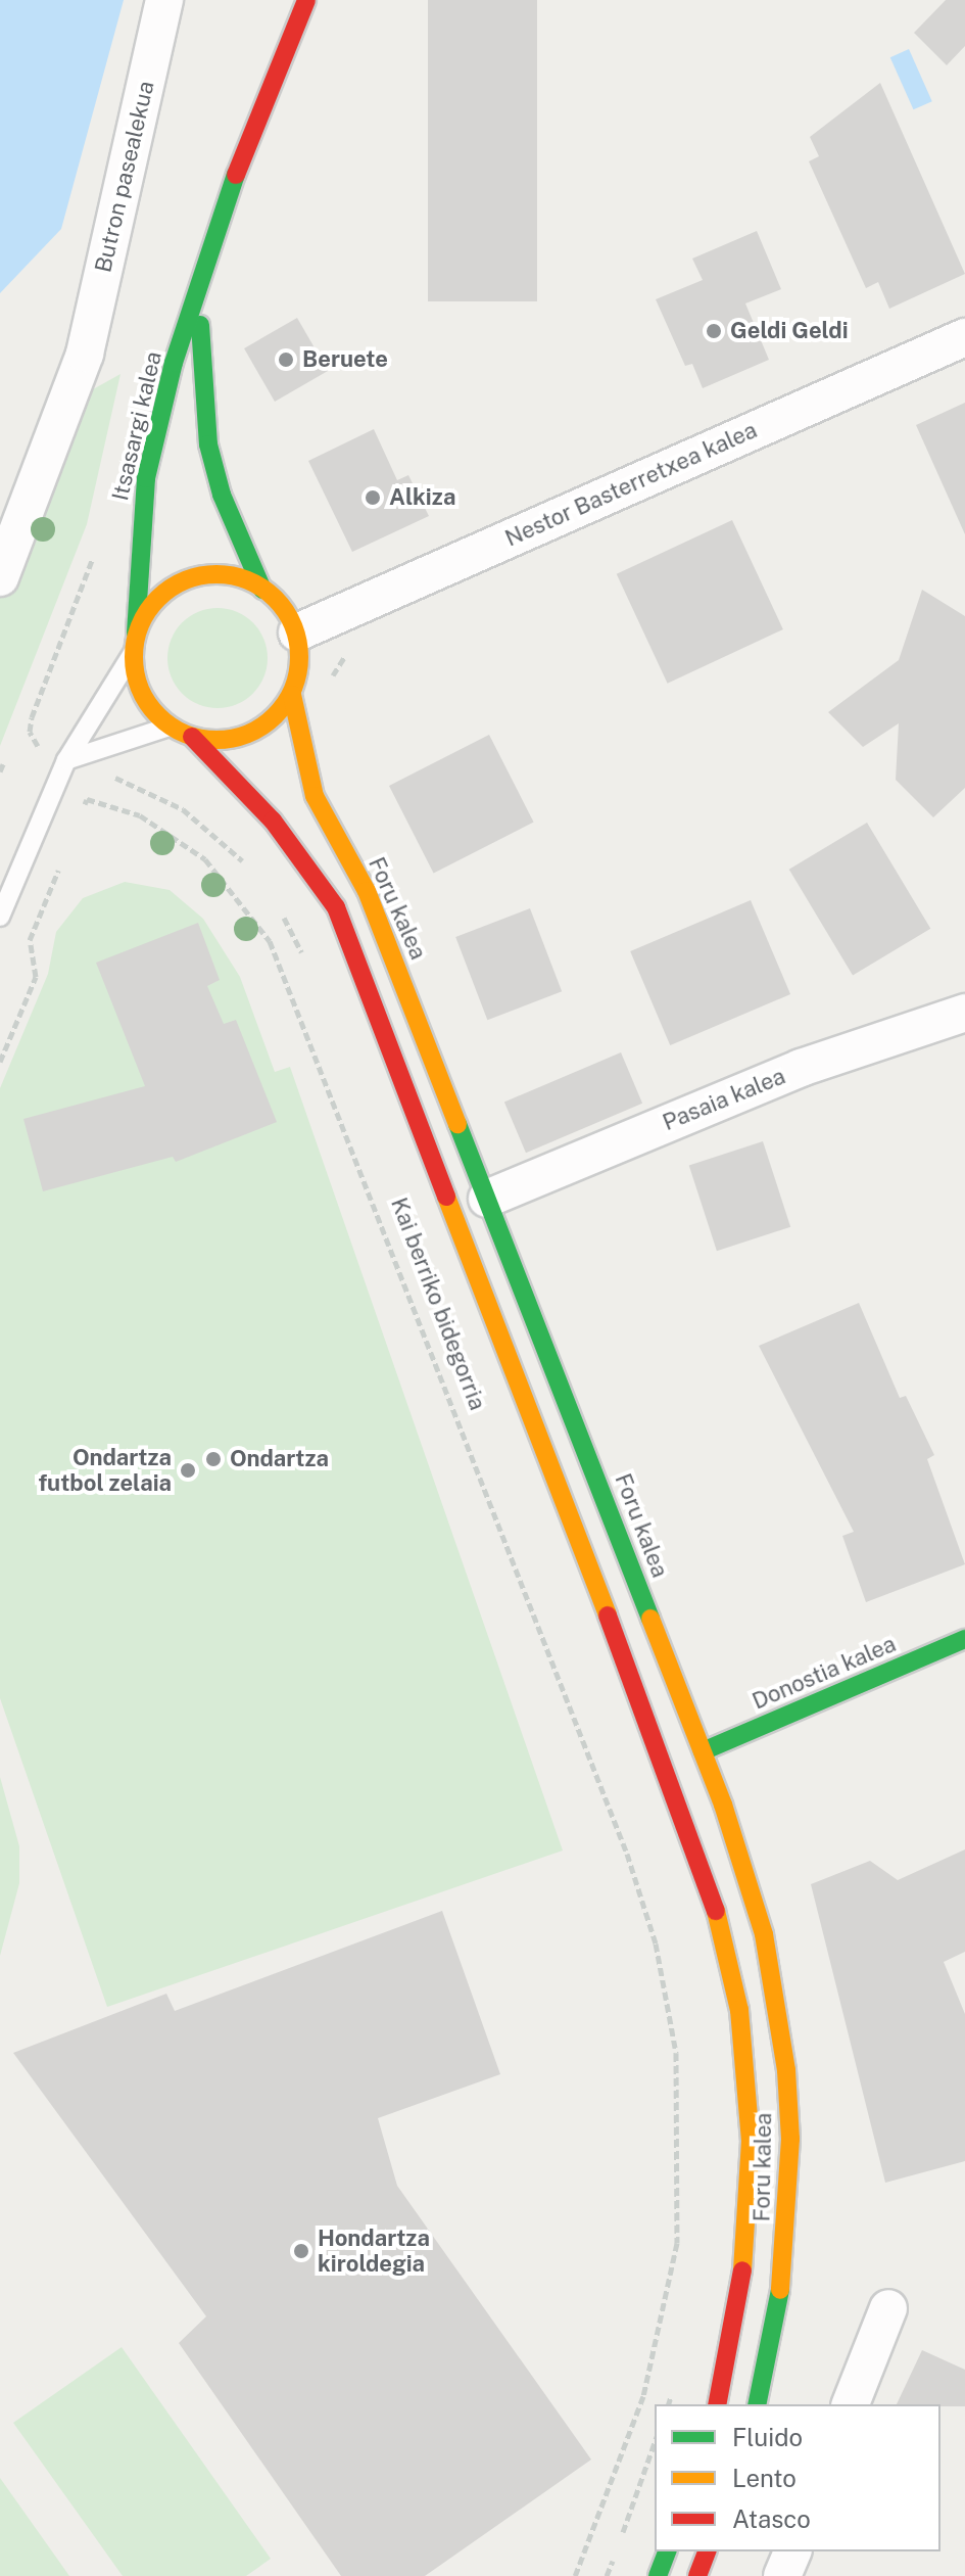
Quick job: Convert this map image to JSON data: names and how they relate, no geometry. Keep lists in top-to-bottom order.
{
  "streets": {
    "street": [
      "Butron pasealekua",
      "Itsasargi kalea",
      "Nestor Basterretxea kalea",
      "Foru kalea",
      "Pasaia kalea",
      "Donostia kalea"
    ]
  },
  "crossings": [
    ["Itsasargi kalea", "Nestor Basterretxea kalea"],
    ["Itsasargi kalea", "Foru kalea"],
    ["Nestor Basterretxea kalea", "Foru kalea"],
    ["Foru kalea", "Pasaia kalea"],
    ["Foru kalea", "Donostia kalea"]
  ],
  "places": [
    "Geldi Geldi",
    "Beruete",
    "Alkiza",
    "Ondartza",
    "Ondartza futbol zelaia",
    "Hondartza kiroldegia"
  ],
  "legend": ["Fluido", "Lento", "Atasco"]
}
